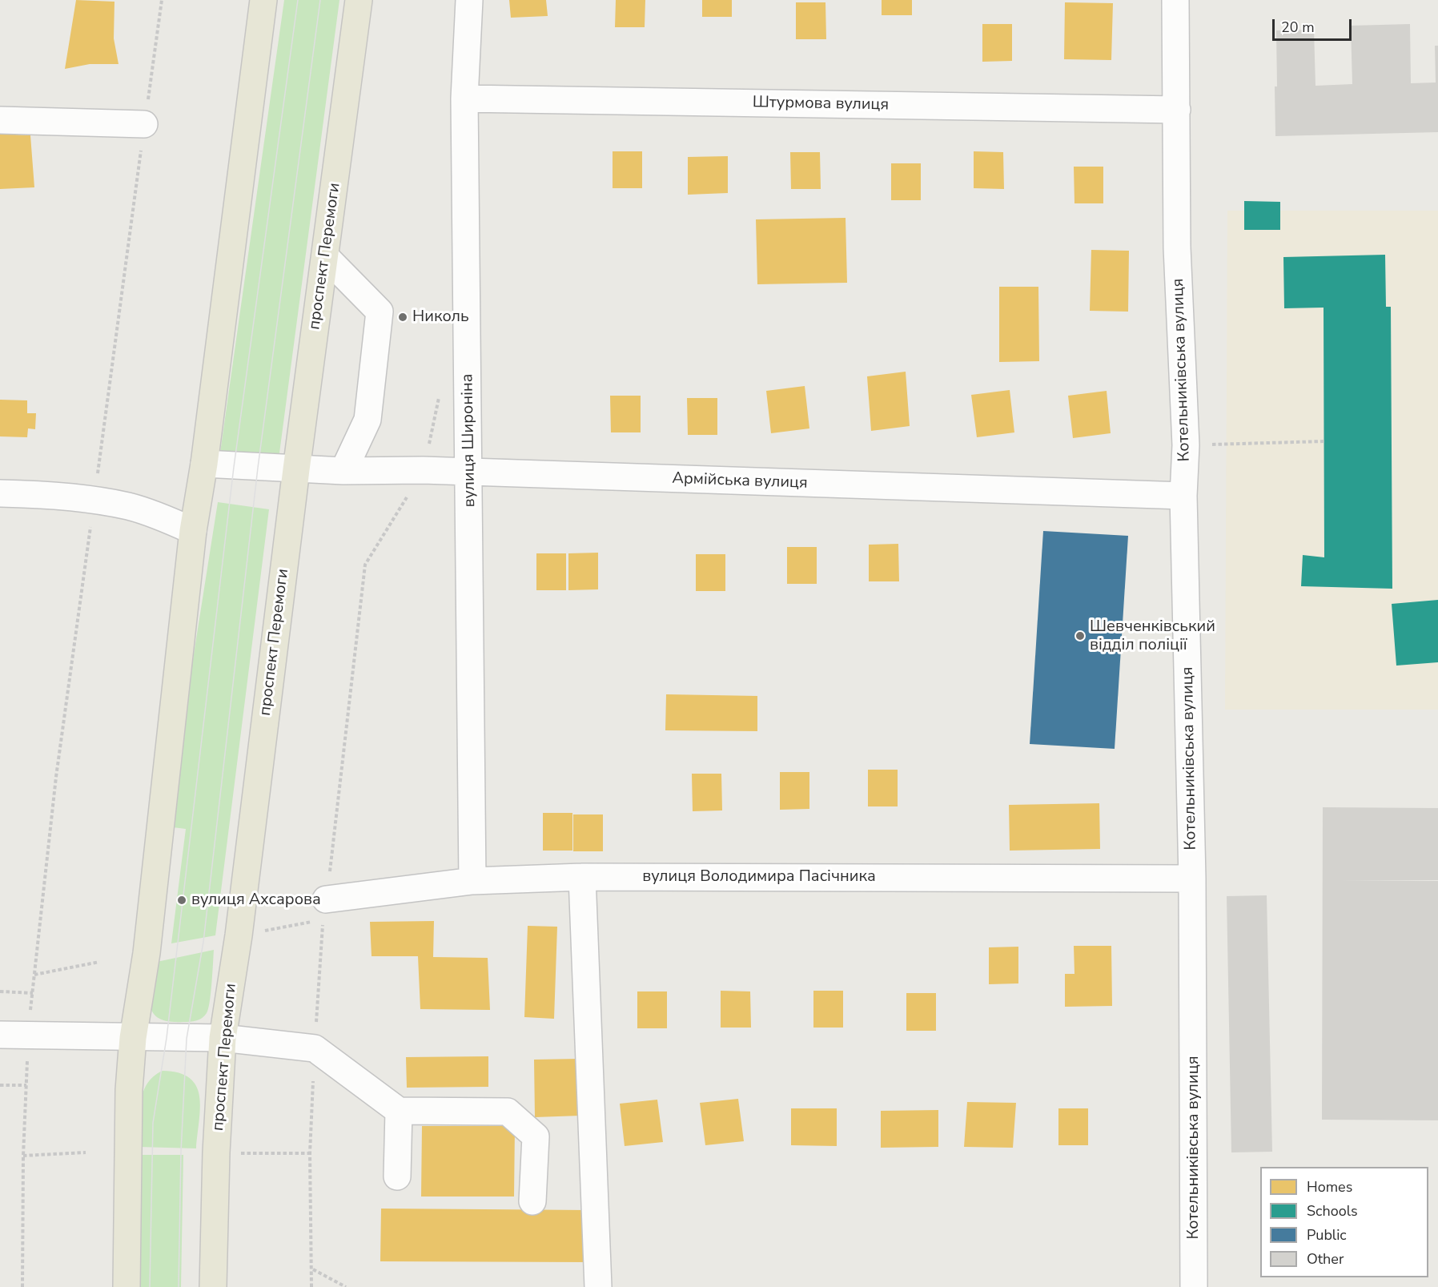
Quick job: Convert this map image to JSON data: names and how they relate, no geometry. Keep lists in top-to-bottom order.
{
  "streets": {
    "main road": ["проспект Перемоги"],
    "street": [
      "Штурмова вулиця",
      "Котельниківська вулиця",
      "вулиця Широніна",
      "Армійська вулиця",
      "вулиця Володимира Пасічника"
    ]
  },
  "crossings": [
    ["Штурмова вулиця", "Котельниківська вулиця"],
    ["Штурмова вулиця", "вулиця Широніна"],
    ["проспект Перемоги", "Армійська вулиця"],
    ["Котельниківська вулиця", "Армійська вулиця"],
    ["Котельниківська вулиця", "вулиця Володимира Пасічника"],
    ["вулиця Широніна", "Армійська вулиця"],
    ["вулиця Широніна", "вулиця Володимира Пасічника"]
  ],
  "places": ["Николь", "Шевченківський відділ поліції", "вулиця Ахсарова"],
  "legend": [
    "Homes",
    "Schools",
    "Public",
    "Other"
  ],
  "scale_bar": "20 m"
}
